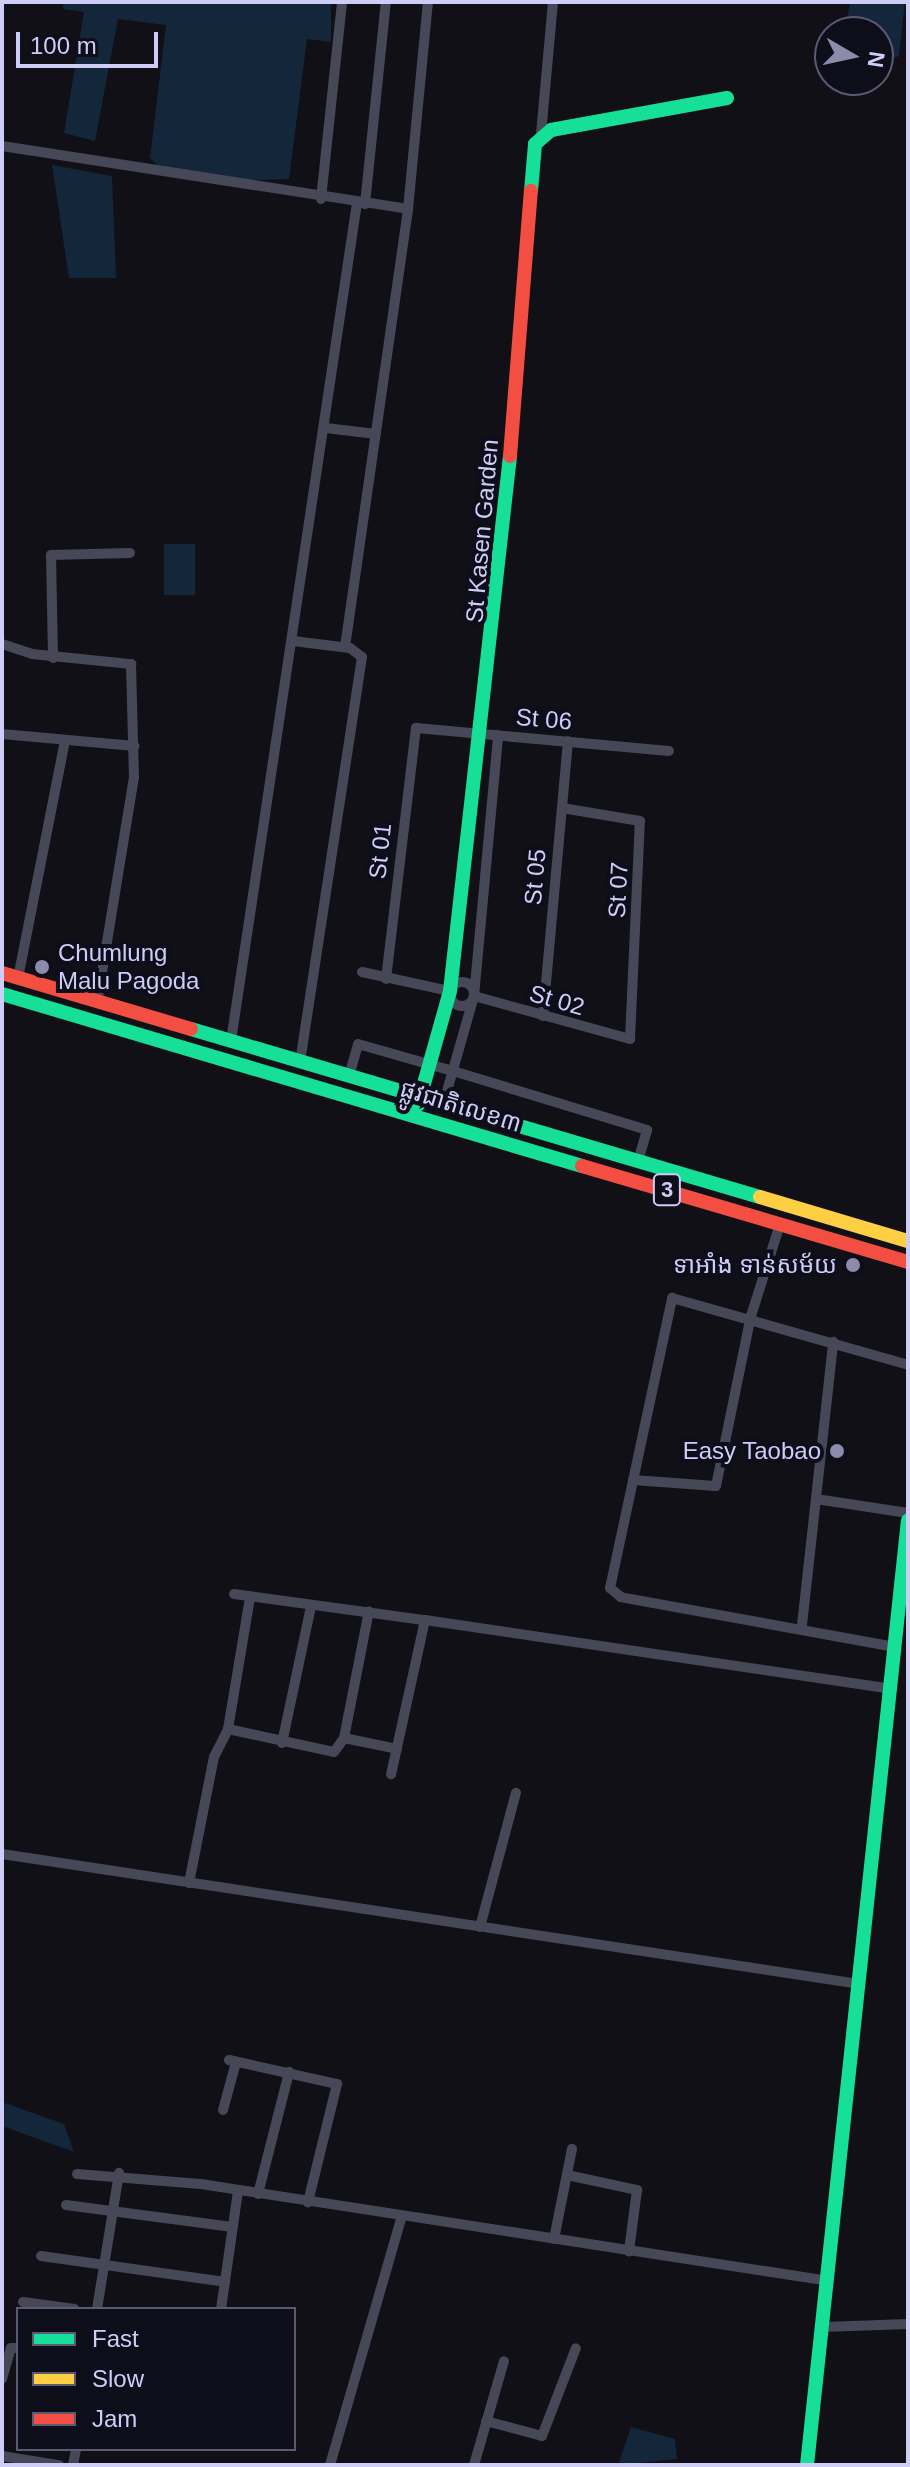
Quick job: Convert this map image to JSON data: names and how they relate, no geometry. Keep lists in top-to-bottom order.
{
  "streets": {
    "main road": ["St Kasen Garden", "ផ្លូវជាតិលេខ៣", "3"],
    "street": [
      "St 06",
      "St 01",
      "St 05",
      "St 07",
      "St 02"
    ]
  },
  "crossings": [
    ["St Kasen Garden", "St 06"],
    ["St Kasen Garden", "ផ្លូវជាតិលេខ៣"],
    ["St 06", "St 01"],
    ["St 06", "St 05"],
    ["St 05", "St 07"],
    ["St 05", "St 02"],
    ["St 07", "St 02"]
  ],
  "places": ["Chumlung Malu Pagoda", "ទាអាំង ទាន់សម័យ", "Easy Taobao"],
  "legend": ["Fast", "Slow", "Jam"],
  "scale_bar": "100 m",
  "north": "right"
}
